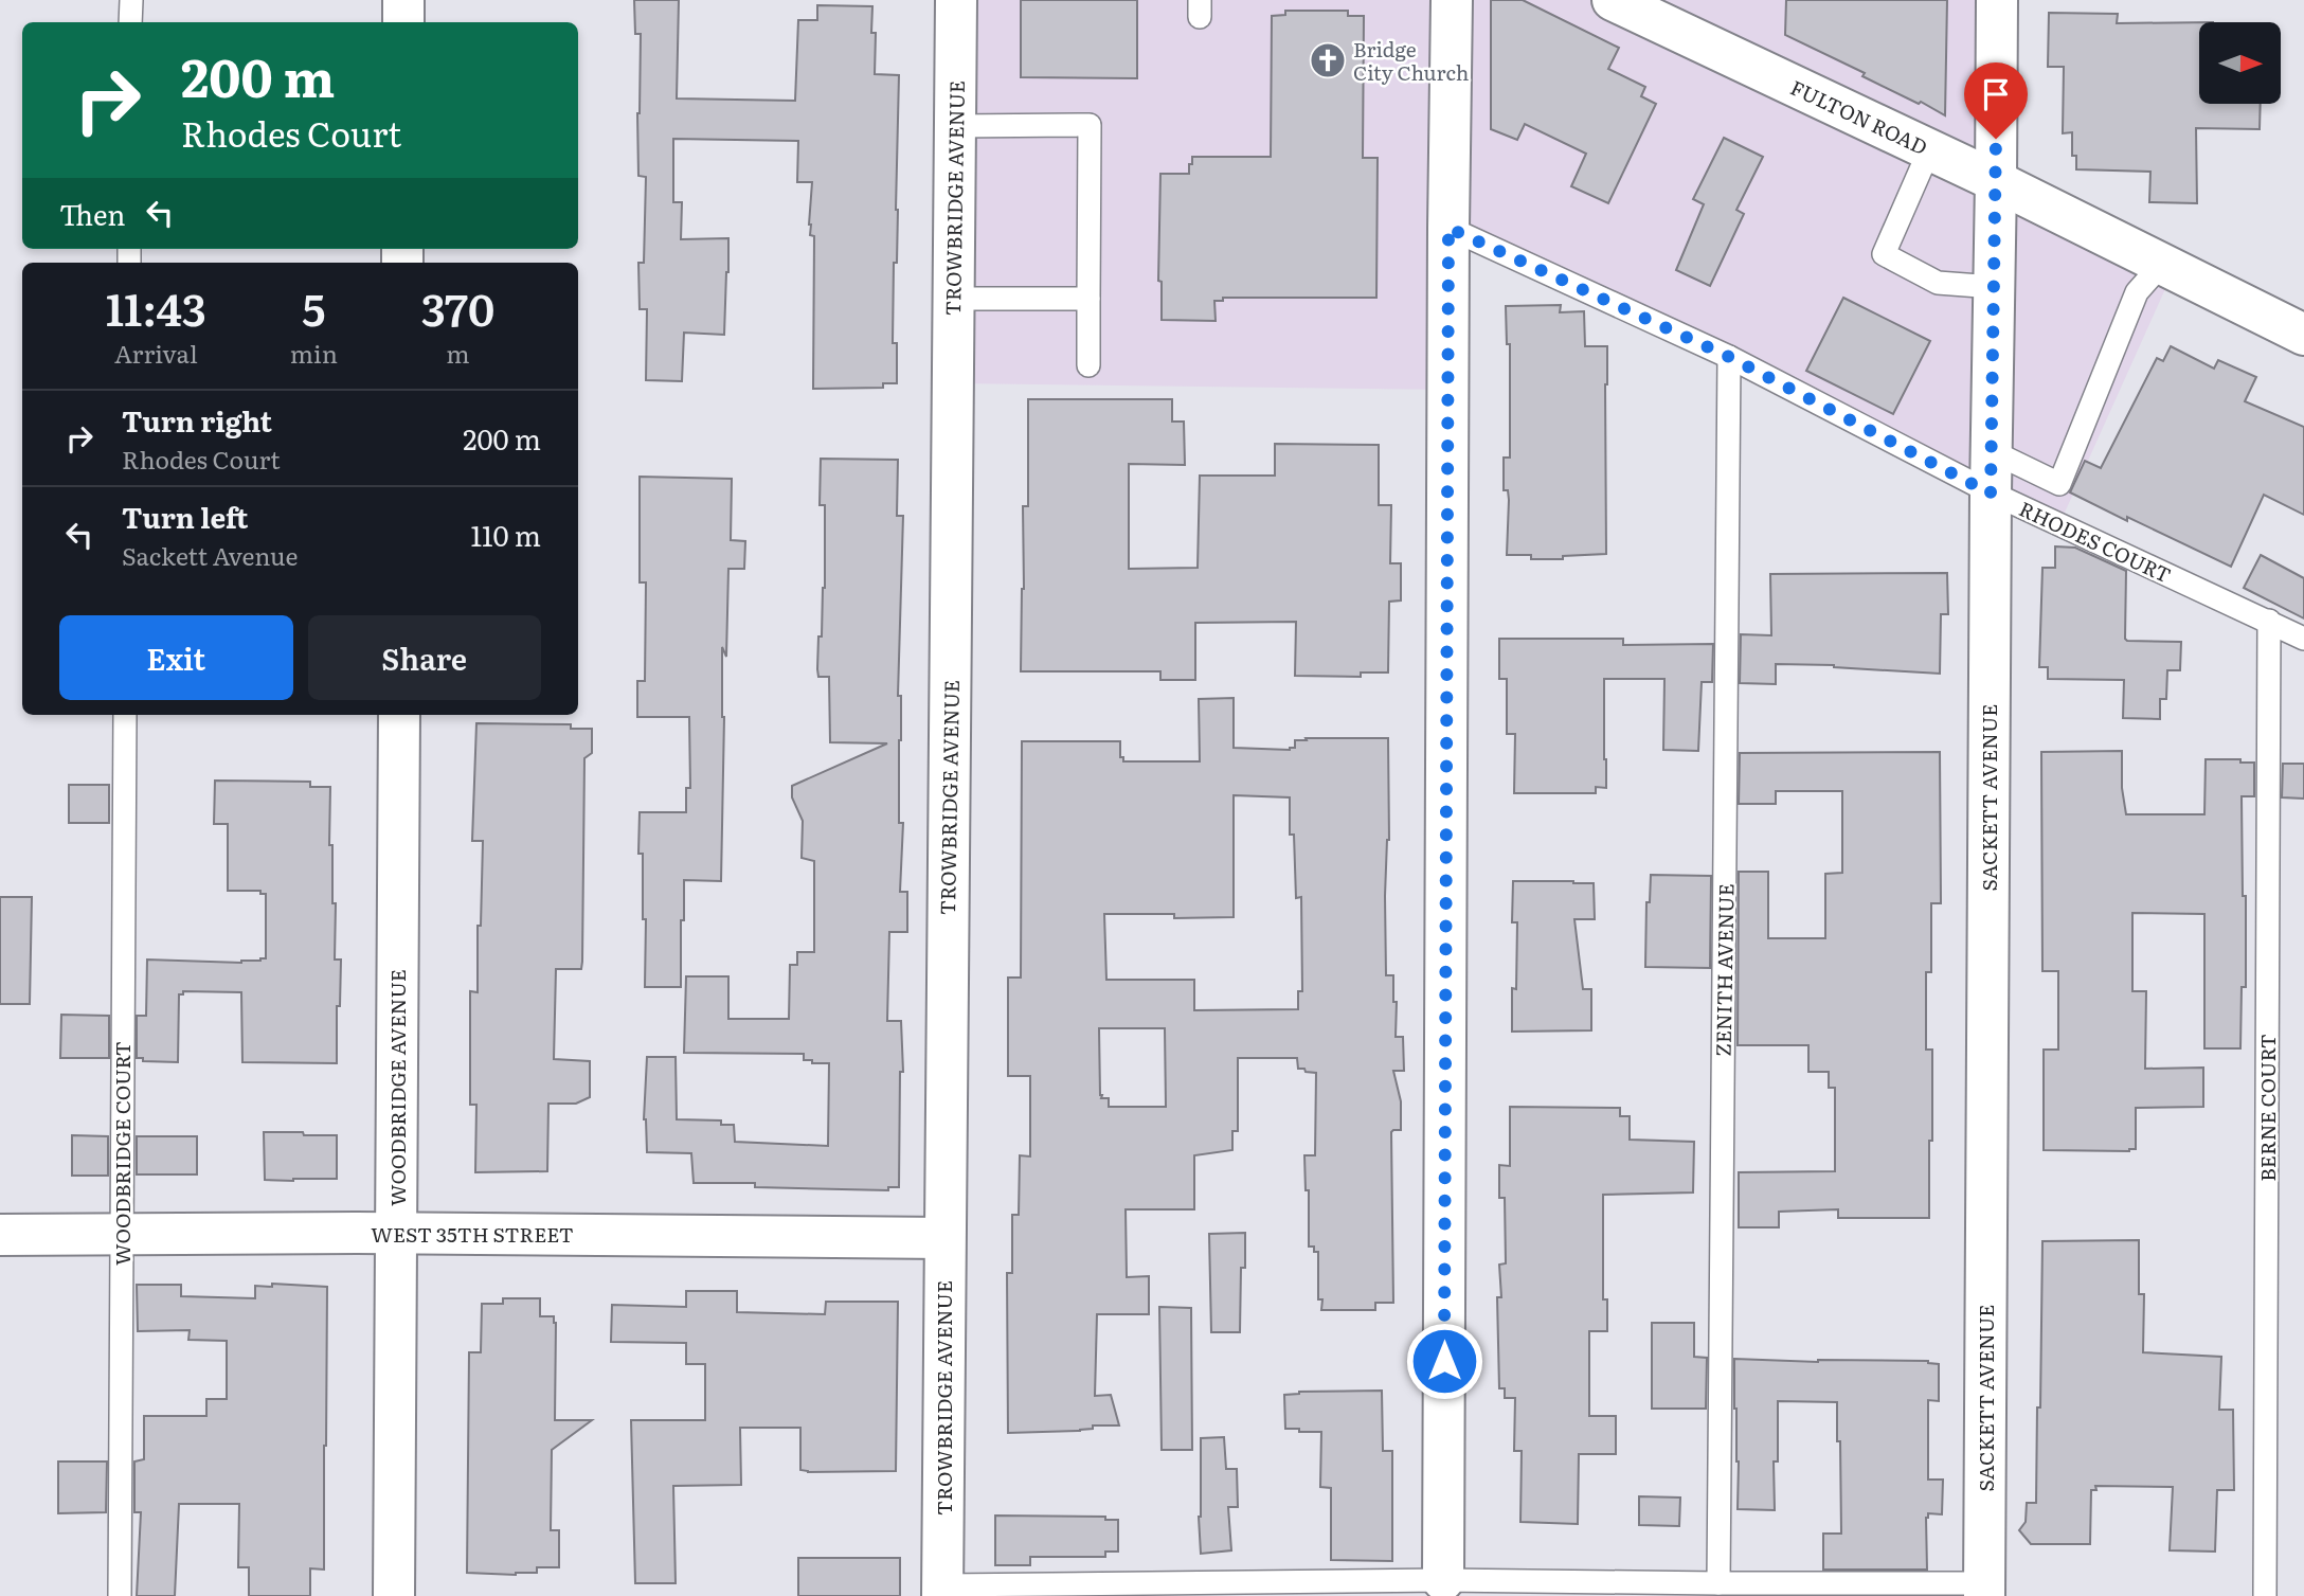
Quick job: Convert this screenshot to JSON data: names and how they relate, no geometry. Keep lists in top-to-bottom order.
{
  "streets": {
    "street": [
      "FULTON ROAD",
      "TROWBRIDGE AVENUE",
      "SACKETT AVENUE",
      "WOODBRIDGE AVENUE",
      "WEST 35TH STREET"
    ],
    "lane": [
      "RHODES COURT",
      "ZENITH AVENUE",
      "BERNE COURT",
      "WOODBRIDGE COURT"
    ]
  },
  "crossings": [
    ["FULTON ROAD", "SACKETT AVENUE"],
    ["TROWBRIDGE AVENUE", "WEST 35TH STREET"],
    ["RHODES COURT", "SACKETT AVENUE"],
    ["RHODES COURT", "ZENITH AVENUE"],
    ["RHODES COURT", "BERNE COURT"],
    ["WOODBRIDGE AVENUE", "WEST 35TH STREET"],
    ["WOODBRIDGE COURT", "WEST 35TH STREET"]
  ],
  "places": {
    "church": ["Bridge City Church"]
  },
  "north": "right",
  "page": {
    "turn": ["200 m", "Rhodes Court"],
    "then": "Then",
    "eta": [
      "11:43",
      "Arrival",
      "5",
      "min",
      "370",
      "m"
    ],
    "list": [
      {
        "name": "Turn right",
        "note": "Rhodes Court",
        "value": "200 m"
      },
      {
        "name": "Turn left",
        "note": "Sackett Avenue",
        "value": "110 m"
      }
    ],
    "buttons": ["Exit", "Share"]
  }
}
